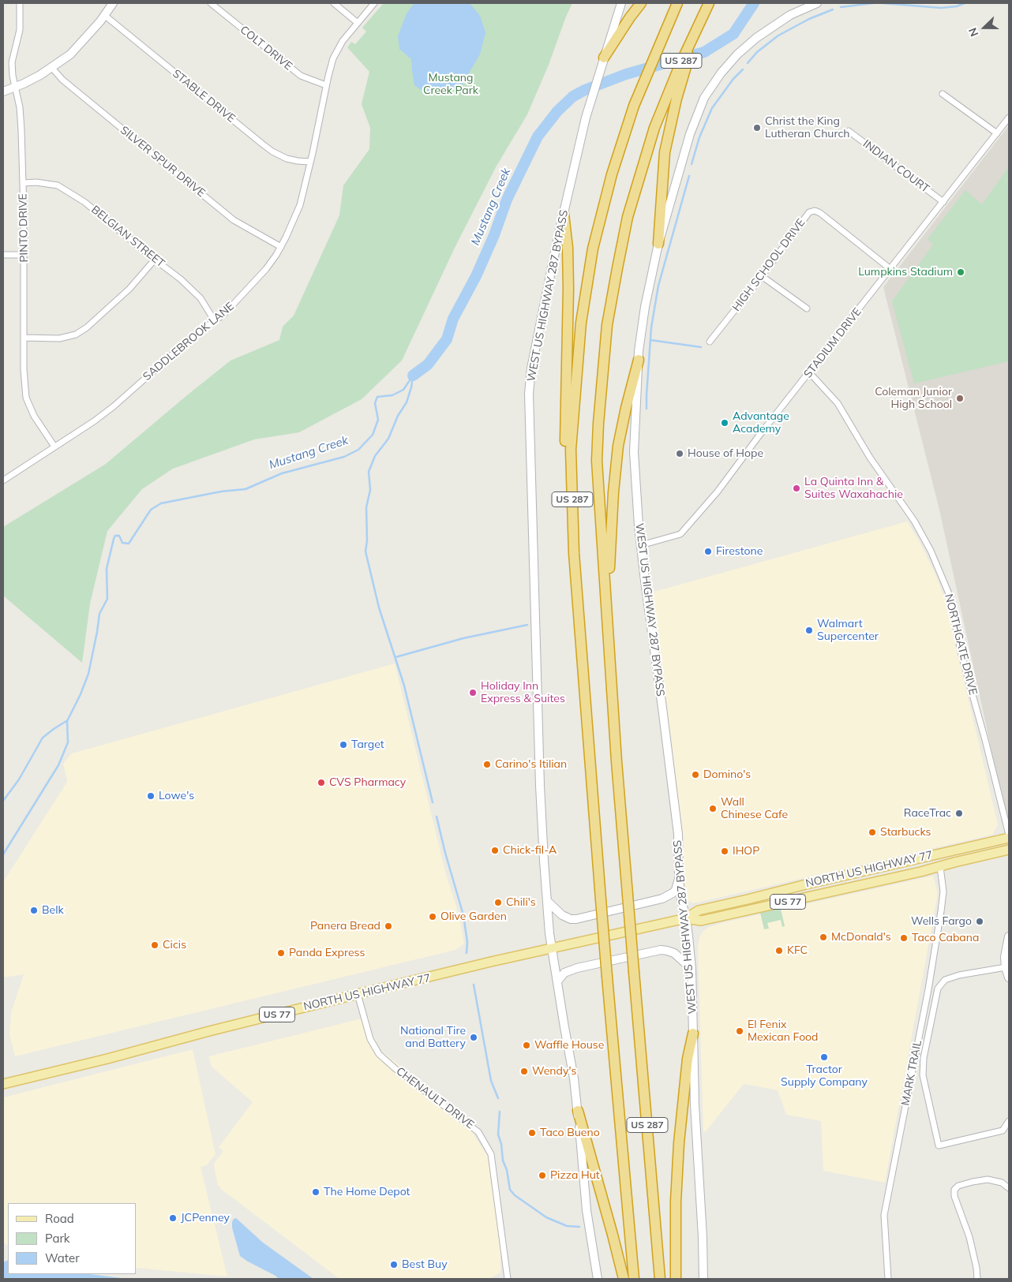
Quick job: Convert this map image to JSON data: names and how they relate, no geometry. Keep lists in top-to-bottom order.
{
  "streets": {
    "highway": ["US 287"],
    "main road": ["WEST US HIGHWAY 287 BYPASS", "NORTH US HIGHWAY 77", "US 77"],
    "street": [
      "COLT DRIVE",
      "STABLE DRIVE",
      "SILVER SPUR DRIVE",
      "INDIAN COURT",
      "PINTO DRIVE",
      "BELGIAN STREET",
      "HIGH SCHOOL DRIVE",
      "SADDLEBROOK LANE",
      "STADIUM DRIVE",
      "NORTHGATE DRIVE",
      "MARK TRAIL",
      "CHENAULT DRIVE"
    ]
  },
  "crossings": [
    ["COLT DRIVE", "SADDLEBROOK LANE"],
    ["STABLE DRIVE", "SADDLEBROOK LANE"],
    ["SILVER SPUR DRIVE", "SADDLEBROOK LANE"],
    ["INDIAN COURT", "STADIUM DRIVE"],
    ["PINTO DRIVE", "BELGIAN STREET"],
    ["PINTO DRIVE", "SADDLEBROOK LANE"],
    ["BELGIAN STREET", "SADDLEBROOK LANE"],
    ["HIGH SCHOOL DRIVE", "STADIUM DRIVE"],
    ["WEST US HIGHWAY 287 BYPASS", "STADIUM DRIVE"],
    ["WEST US HIGHWAY 287 BYPASS", "NORTH US HIGHWAY 77"],
    ["STADIUM DRIVE", "NORTHGATE DRIVE"],
    ["NORTH US HIGHWAY 77", "MARK TRAIL"],
    ["NORTH US HIGHWAY 77", "CHENAULT DRIVE"]
  ],
  "water": ["Mustang Creek"],
  "parks": ["Mustang Creek Park"],
  "places": [
    "Christ the King Lutheran Church",
    "Lumpkins Stadium",
    "Coleman Junior High School",
    "Advantage Academy",
    "House of Hope",
    "La Quinta Inn & Suites Waxahachie",
    "Firestone",
    "Walmart Supercenter",
    "Holiday Inn Express & Suites",
    "Target",
    "Carino's Itilian",
    "Domino's",
    "CVS Pharmacy",
    "Lowe's",
    "Wall Chinese Cafe",
    "RaceTrac",
    "Starbucks",
    "Chick-fil-A",
    "IHOP",
    "Chili's",
    "Belk",
    "Olive Garden",
    "Wells Fargo",
    "Panera Bread",
    "McDonald's",
    "Taco Cabana",
    "Cicis",
    "KFC",
    "Panda Express",
    "El Fenix Mexican Food",
    "National Tire and Battery",
    "Waffle House",
    "Tractor Supply Company",
    "Wendy's",
    "Taco Bueno",
    "Pizza Hut",
    "The Home Depot",
    "JCPenney",
    "Best Buy"
  ],
  "legend": ["Road", "Park", "Water"],
  "north": "left"
}
